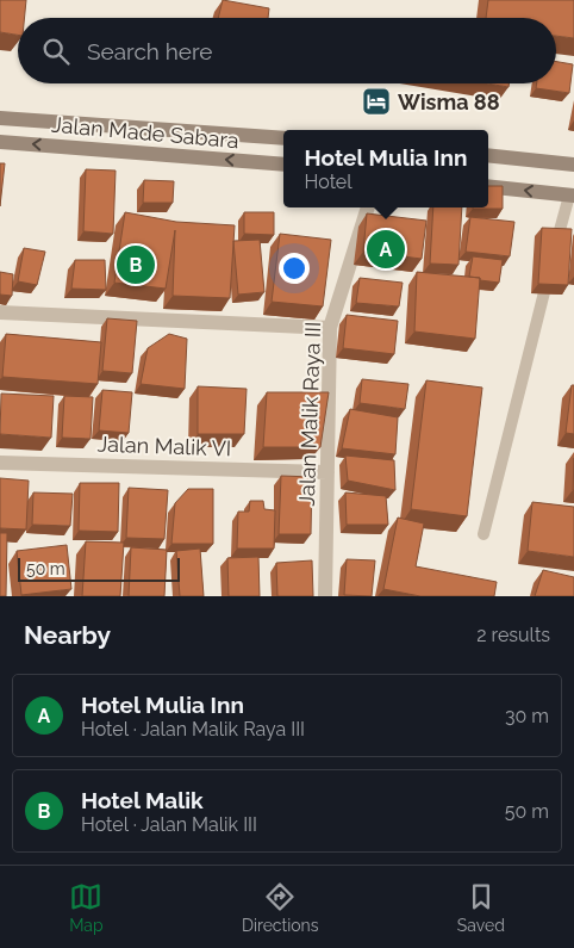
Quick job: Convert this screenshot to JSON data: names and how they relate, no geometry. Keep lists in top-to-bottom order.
{
  "streets": {
    "street": ["Jalan Made Sabara", "Jalan Malik Raya III", "Jalan Malik VI"]
  },
  "crossings": [
    ["Jalan Malik Raya III", "Jalan Malik VI"]
  ],
  "places": {
    "hotel": ["Wisma 88"]
  },
  "scale_bar": "50 m",
  "page": {
    "search": "Search here",
    "popup": ["Hotel Mulia Inn", "Hotel"],
    "pins": ["A", "B"],
    "scale": "50 m",
    "heading": ["Nearby", "2 results"],
    "list": [
      {
        "mark": "A",
        "name": "Hotel Mulia Inn",
        "note": "Hotel · Jalan Malik Raya III",
        "value": "30 m"
      },
      {
        "mark": "B",
        "name": "Hotel Malik",
        "note": "Hotel · Jalan Malik III",
        "value": "50 m"
      }
    ],
    "nav": ["Map", "Directions", "Saved"]
  }
}
